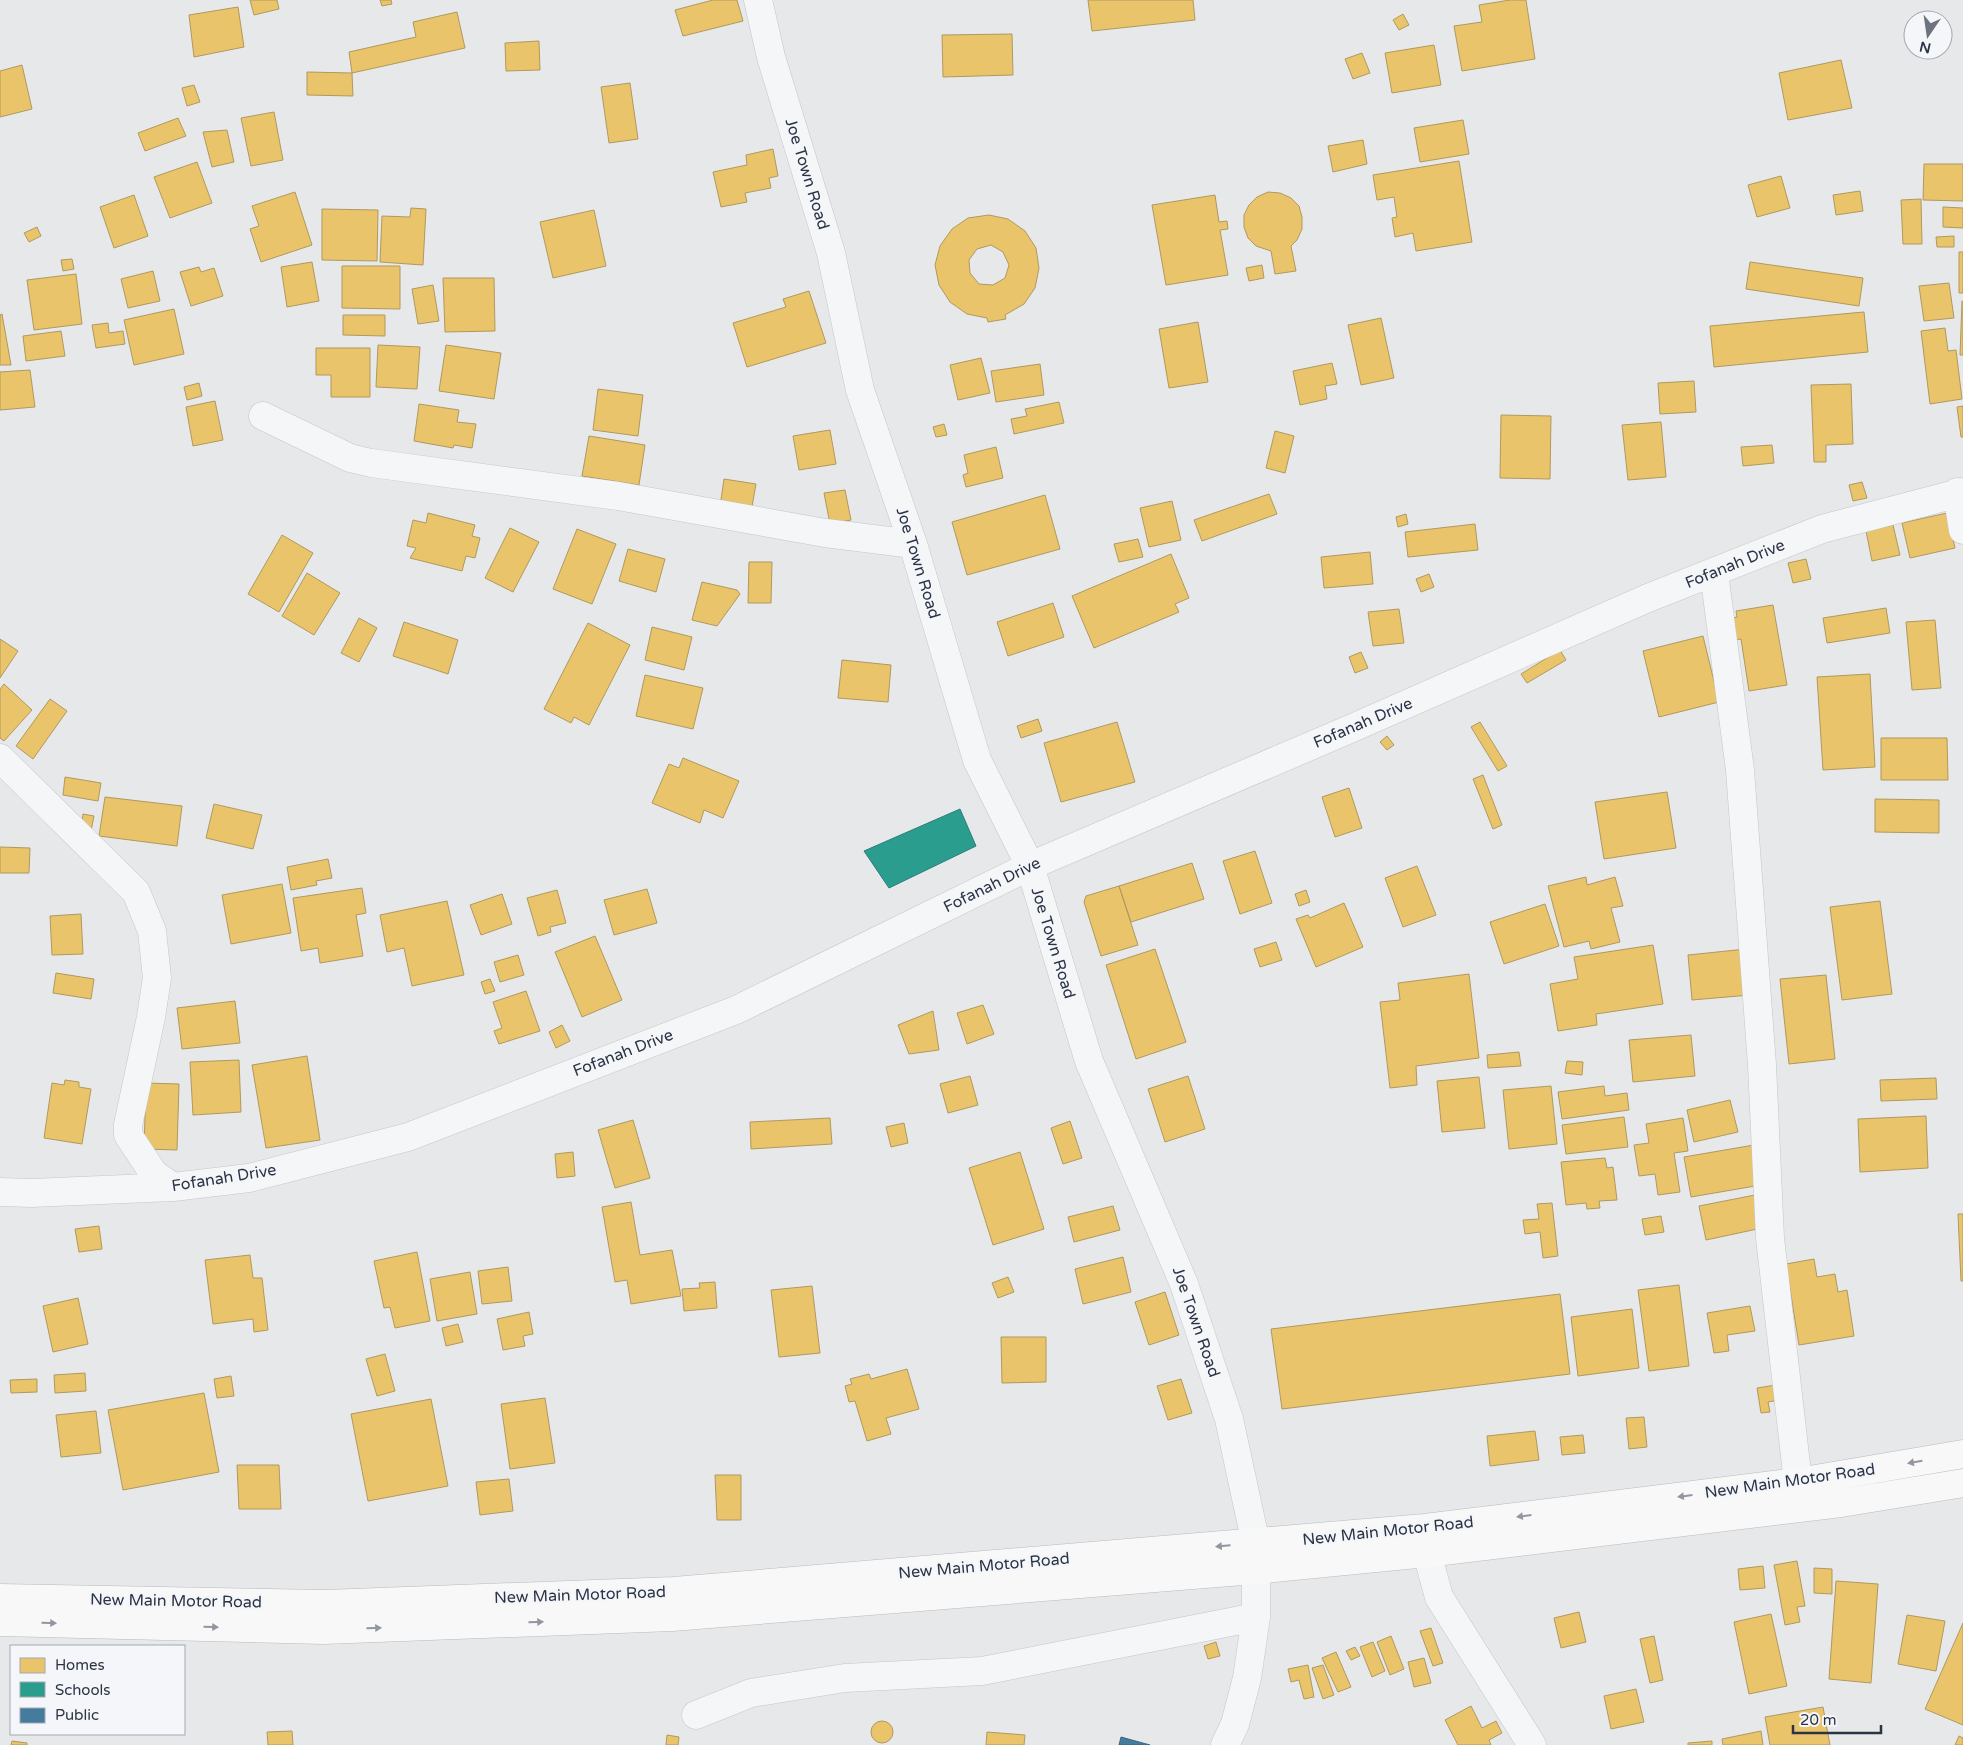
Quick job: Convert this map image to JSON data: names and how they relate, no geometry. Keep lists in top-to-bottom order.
{
  "streets": {
    "highway": ["New Main Motor Road"],
    "street": ["Joe Town Road", "Fofanah Drive"]
  },
  "crossings": [
    ["Joe Town Road", "Fofanah Drive"],
    ["Joe Town Road", "New Main Motor Road"]
  ],
  "legend": ["Homes", "Schools", "Public"],
  "scale_bar": "20 m",
  "north": "bottom"
}
